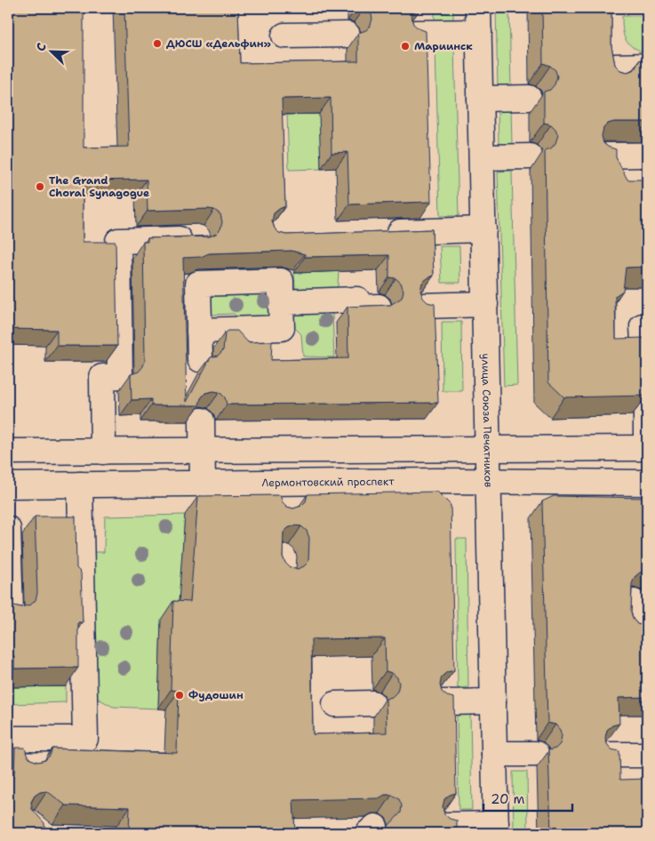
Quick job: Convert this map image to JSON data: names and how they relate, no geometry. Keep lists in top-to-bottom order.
{
  "streets": {
    "main road": ["улица Союза Печатников", "Лермонтовский проспект"]
  },
  "crossings": [
    ["улица Союза Печатников", "Лермонтовский проспект"]
  ],
  "places": [
    "ДЮСШ «Дельфин»",
    "Мариинск",
    "The Grand Choral Synagogue",
    "Фудошин"
  ],
  "scale_bar": "20 m",
  "north": "top left"
}
